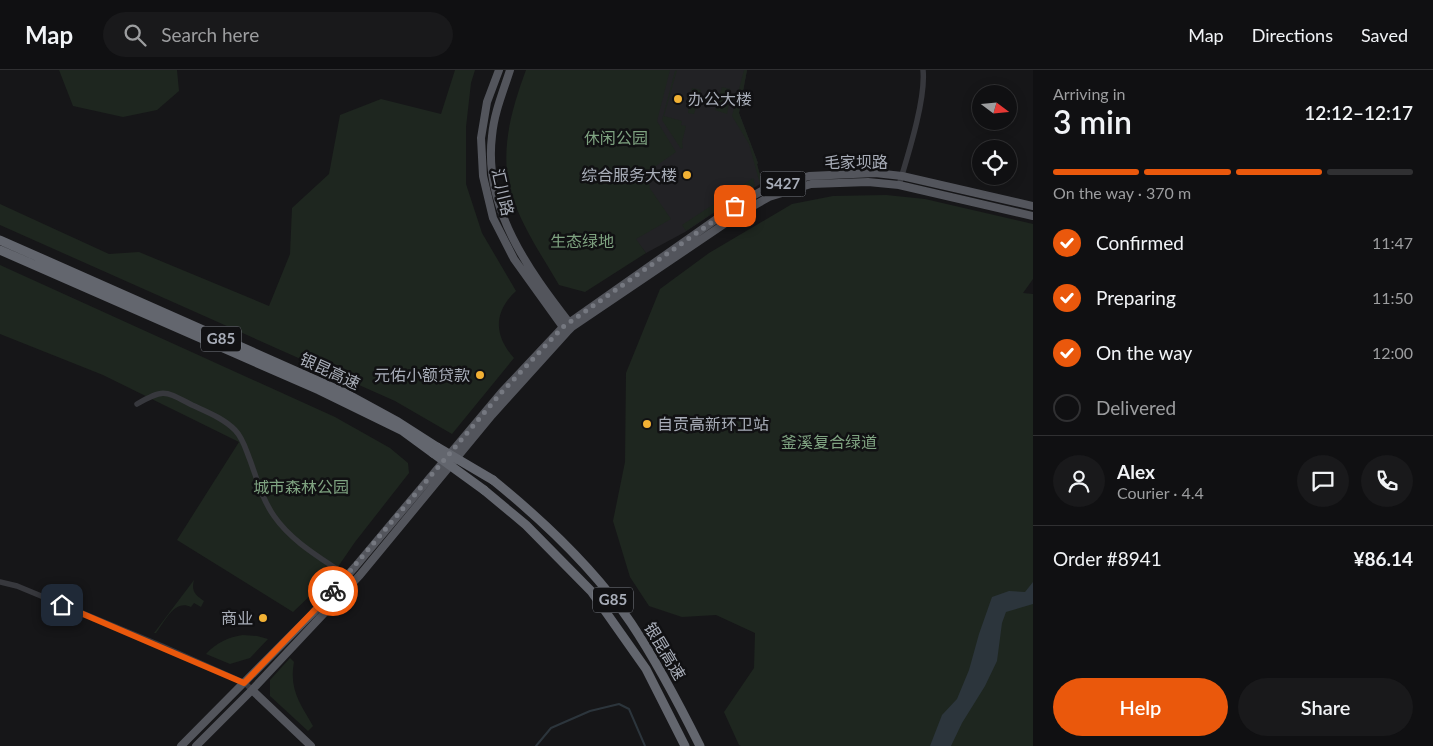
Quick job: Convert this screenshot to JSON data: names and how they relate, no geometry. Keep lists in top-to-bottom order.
{
  "streets": {
    "highway": ["G85", "银昆高速"],
    "main road": ["毛家坝路", "S427", "汇川路"]
  },
  "crossings": [
    ["毛家坝路", "S427"],
    ["毛家坝路", "汇川路"],
    ["S427", "汇川路"]
  ],
  "parks": [
    "休闲公园",
    "生态绿地",
    "釜溪复合绿道",
    "城市森林公园"
  ],
  "places": [
    "办公大楼",
    "综合服务大楼",
    "元佑小额贷款",
    "自贡高新环卫站",
    "商业"
  ],
  "north": "right",
  "page": {
    "header": "Map",
    "search": "Search here",
    "nav": ["Map", "Directions", "Saved"],
    "heading": ["3 min", "Arriving in", "12:12–12:17"],
    "panel": [
      "Alex",
      "Courier · 4.4",
      "Order #8941",
      "¥86.14"
    ],
    "bar": "On the way · 370 m",
    "list": [
      ["Confirmed", "11:47"],
      ["Preparing", "11:50"],
      ["On the way", "12:00"],
      "Delivered"
    ],
    "buttons": ["Help", "Share"]
  }
}
